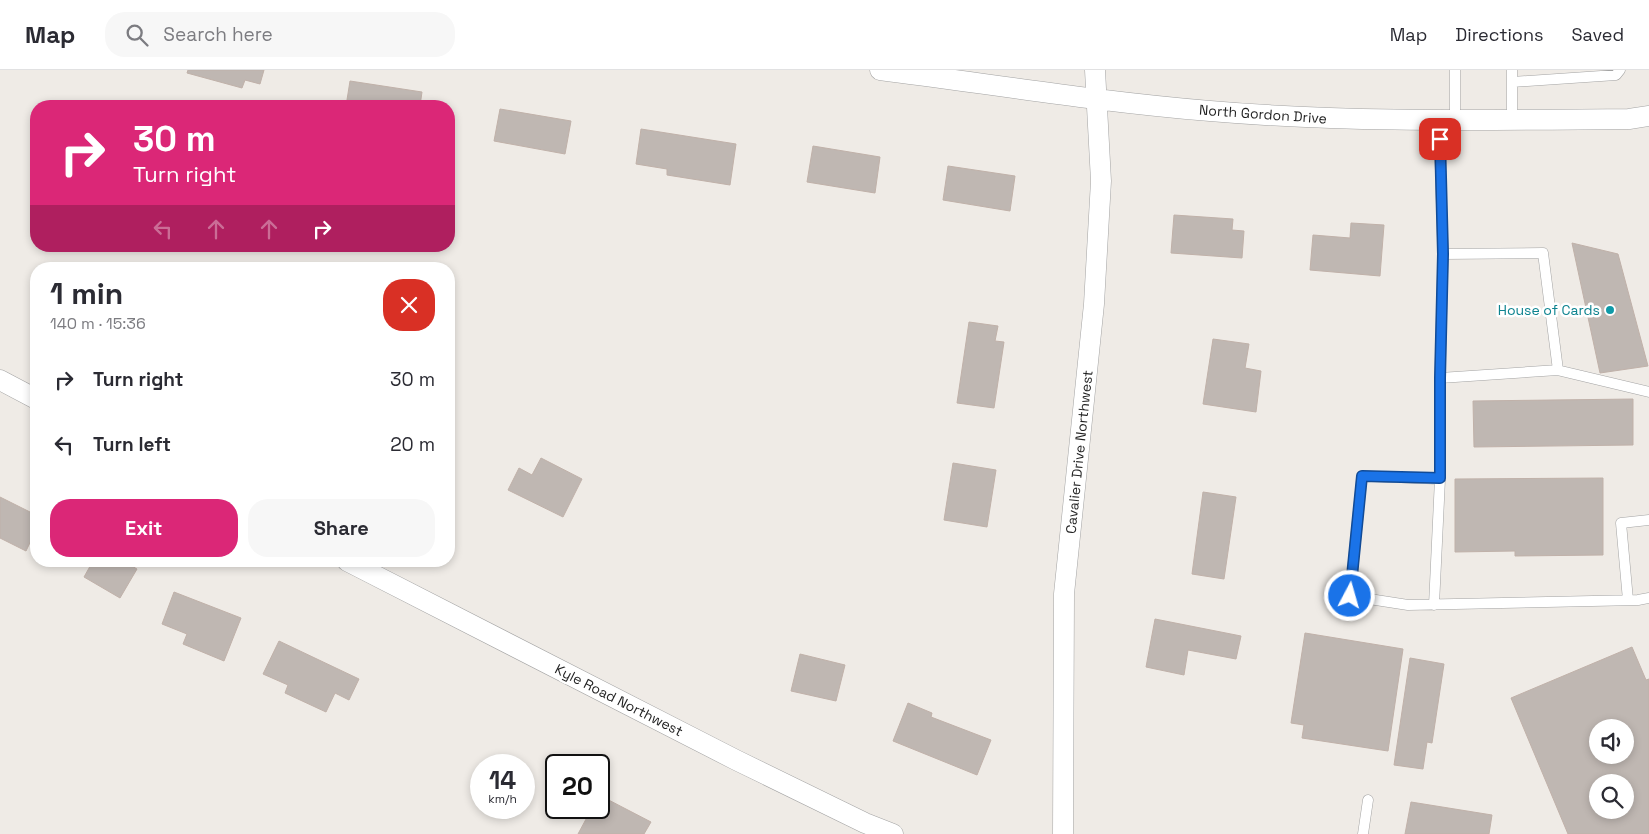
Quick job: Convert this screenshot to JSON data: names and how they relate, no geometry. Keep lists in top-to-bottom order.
{
  "streets": {
    "street": ["North Gordon Drive", "Cavalier Drive Northwest", "Kyle Road Northwest"]
  },
  "crossings": [
    ["North Gordon Drive", "Cavalier Drive Northwest"]
  ],
  "places": ["House of Cards"],
  "page": {
    "header": "Map",
    "search": "Search here",
    "nav": ["Map", "Directions", "Saved"],
    "turn": ["30 m", "Turn right"],
    "heading": ["1 min", "140 m · 15:36"],
    "list": [
      {
        "name": "Turn right",
        "value": "30 m"
      },
      {
        "name": "Turn left",
        "value": "20 m"
      }
    ],
    "buttons": ["Exit", "Share"],
    "speed": "14 km/h",
    "limit": "20"
  }
}
